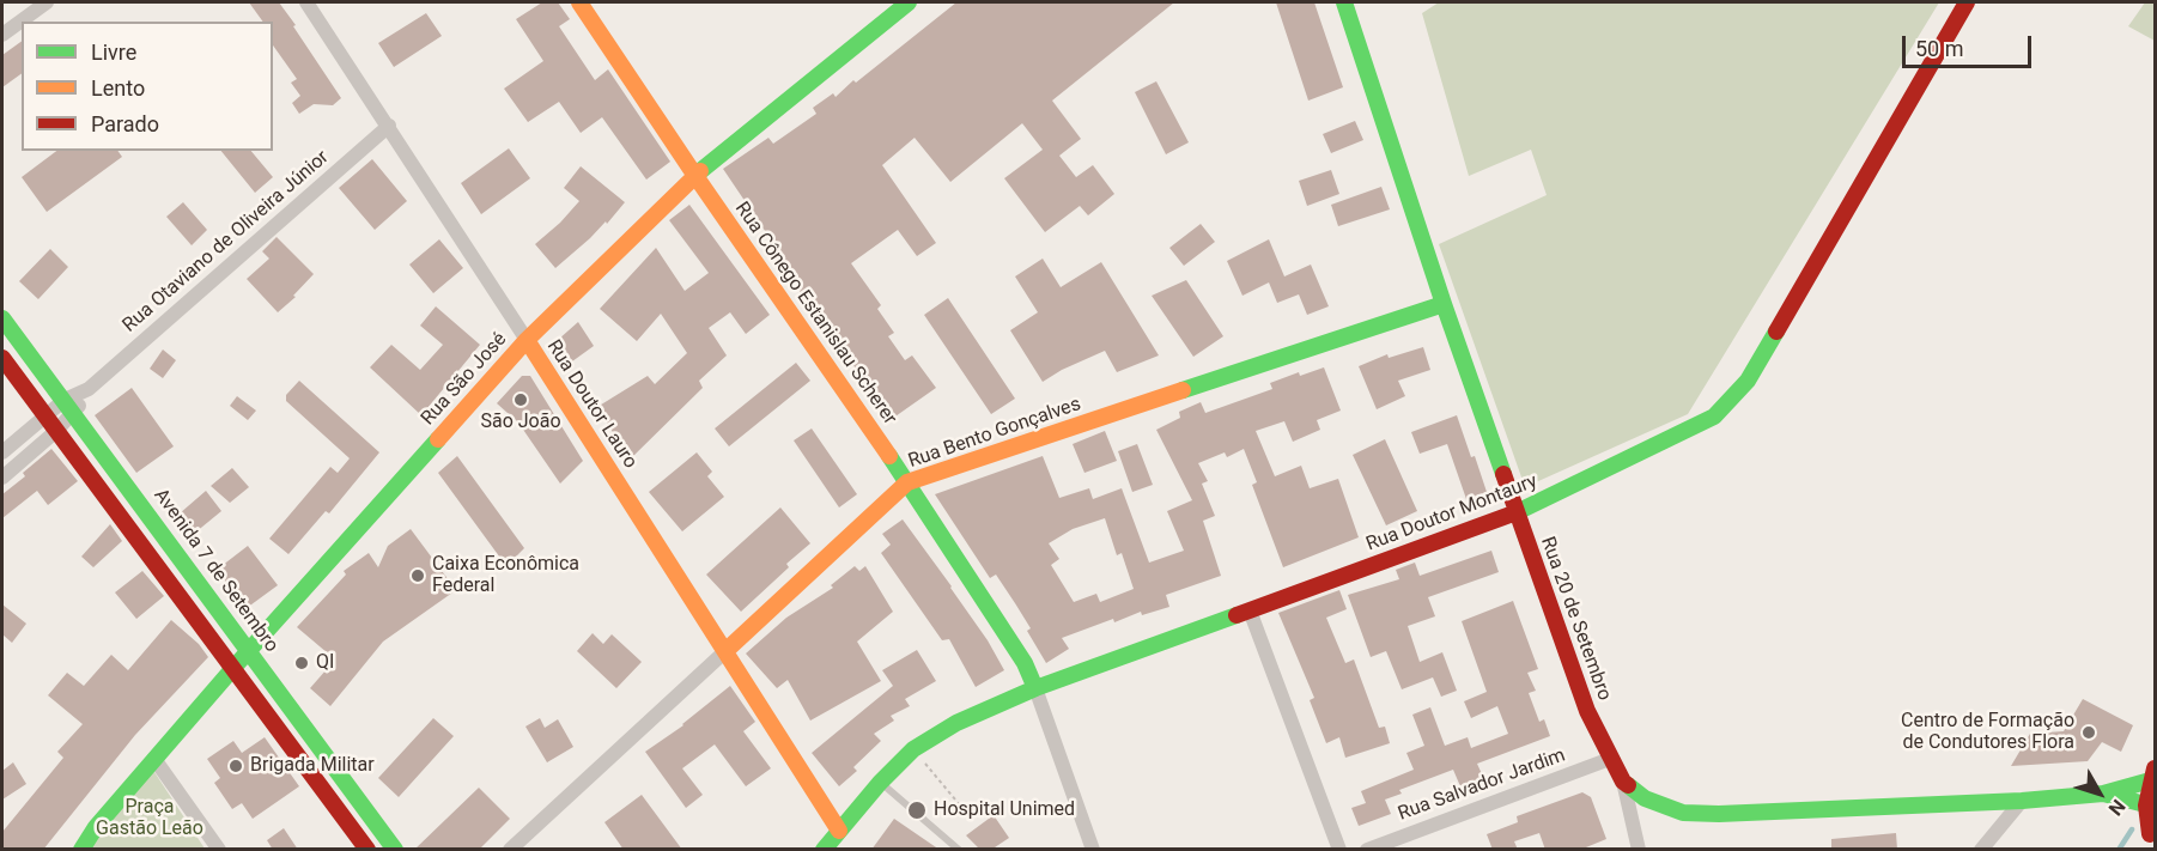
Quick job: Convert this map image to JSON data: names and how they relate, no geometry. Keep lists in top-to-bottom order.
{
  "streets": {
    "street": [
      "Rua Otaviano de Oliveira Júnior",
      "Rua Cônego Estanislau Scherer",
      "Rua São José",
      "Rua Doutor Lauro",
      "Rua Bento Gonçalves",
      "Rua Doutor Montaury",
      "Avenida 7 de Setembro",
      "Rua 20 de Setembro",
      "Rua Salvador Jardim"
    ]
  },
  "crossings": [
    ["Rua Otaviano de Oliveira Júnior", "Rua Doutor Lauro"],
    ["Rua Otaviano de Oliveira Júnior", "Avenida 7 de Setembro"],
    ["Rua Cônego Estanislau Scherer", "Rua São José"],
    ["Rua Cônego Estanislau Scherer", "Rua Bento Gonçalves"],
    ["Rua Cônego Estanislau Scherer", "Rua Doutor Montaury"],
    ["Rua São José", "Rua Doutor Lauro"],
    ["Rua São José", "Avenida 7 de Setembro"],
    ["Rua Doutor Lauro", "Rua Bento Gonçalves"],
    ["Rua Doutor Lauro", "Rua Doutor Montaury"],
    ["Rua Bento Gonçalves", "Rua 20 de Setembro"],
    ["Rua Doutor Montaury", "Rua 20 de Setembro"],
    ["Rua 20 de Setembro", "Rua Salvador Jardim"]
  ],
  "parks": ["Praça Gastão Leão"],
  "places": [
    "São João",
    "Caixa Econômica Federal",
    "QI",
    "Centro de Formação de Condutores Flora",
    "Brigada Militar",
    "Hospital Unimed"
  ],
  "legend": ["Livre", "Lento", "Parado"],
  "scale_bar": "50 m",
  "north": "bottom right"
}
